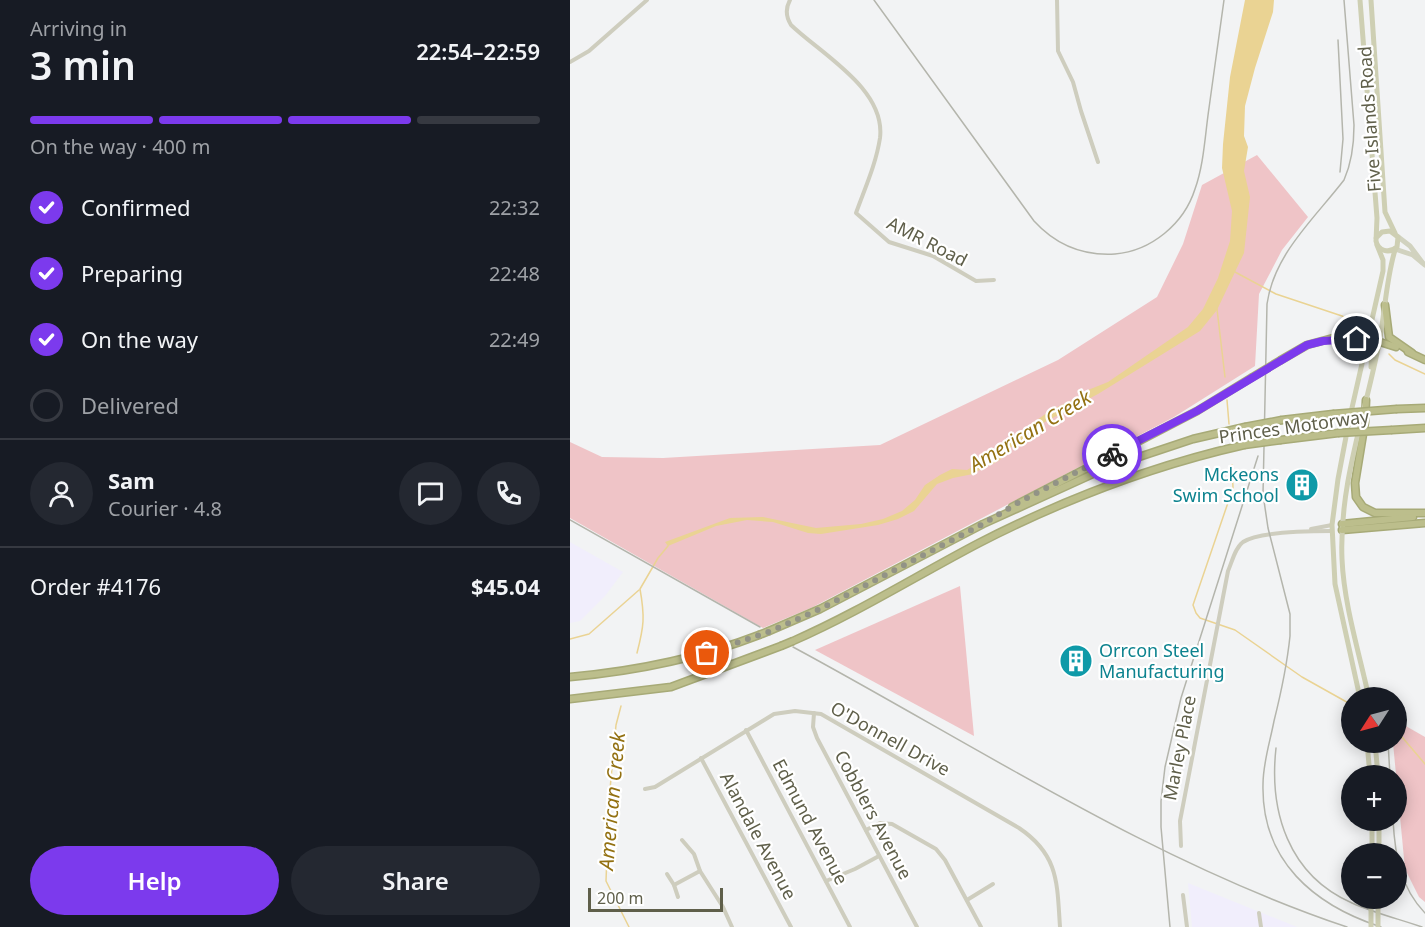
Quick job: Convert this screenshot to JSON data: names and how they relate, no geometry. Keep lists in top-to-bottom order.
{
  "streets": {
    "highway": ["Princes Motorway"],
    "main road": ["Five Islands Road"],
    "street": [
      "AMR Road",
      "O'Donnell Drive",
      "Marley Place",
      "Cobblers Avenue",
      "Edmund Avenue",
      "Alandale Avenue"
    ]
  },
  "crossings": [
    ["Five Islands Road", "Marley Place"],
    ["O'Donnell Drive", "Cobblers Avenue"],
    ["O'Donnell Drive", "Edmund Avenue"],
    ["O'Donnell Drive", "Alandale Avenue"]
  ],
  "water": ["American Creek"],
  "places": {
    "building": ["Mckeons Swim School", "Orrcon Steel Manufacturing"]
  },
  "scale_bar": "200 m",
  "north": "bottom left",
  "page": {
    "heading": ["3 min", "Arriving in", "22:54–22:59"],
    "panel": [
      "Sam",
      "Courier · 4.8",
      "Order #4176",
      "$45.04"
    ],
    "bar": "On the way · 400 m",
    "list": [
      ["Confirmed", "22:32"],
      ["Preparing", "22:48"],
      ["On the way", "22:49"],
      "Delivered"
    ],
    "map_buttons": ["+", "−"],
    "buttons": ["Help", "Share"],
    "scale": "200 m"
  }
}
